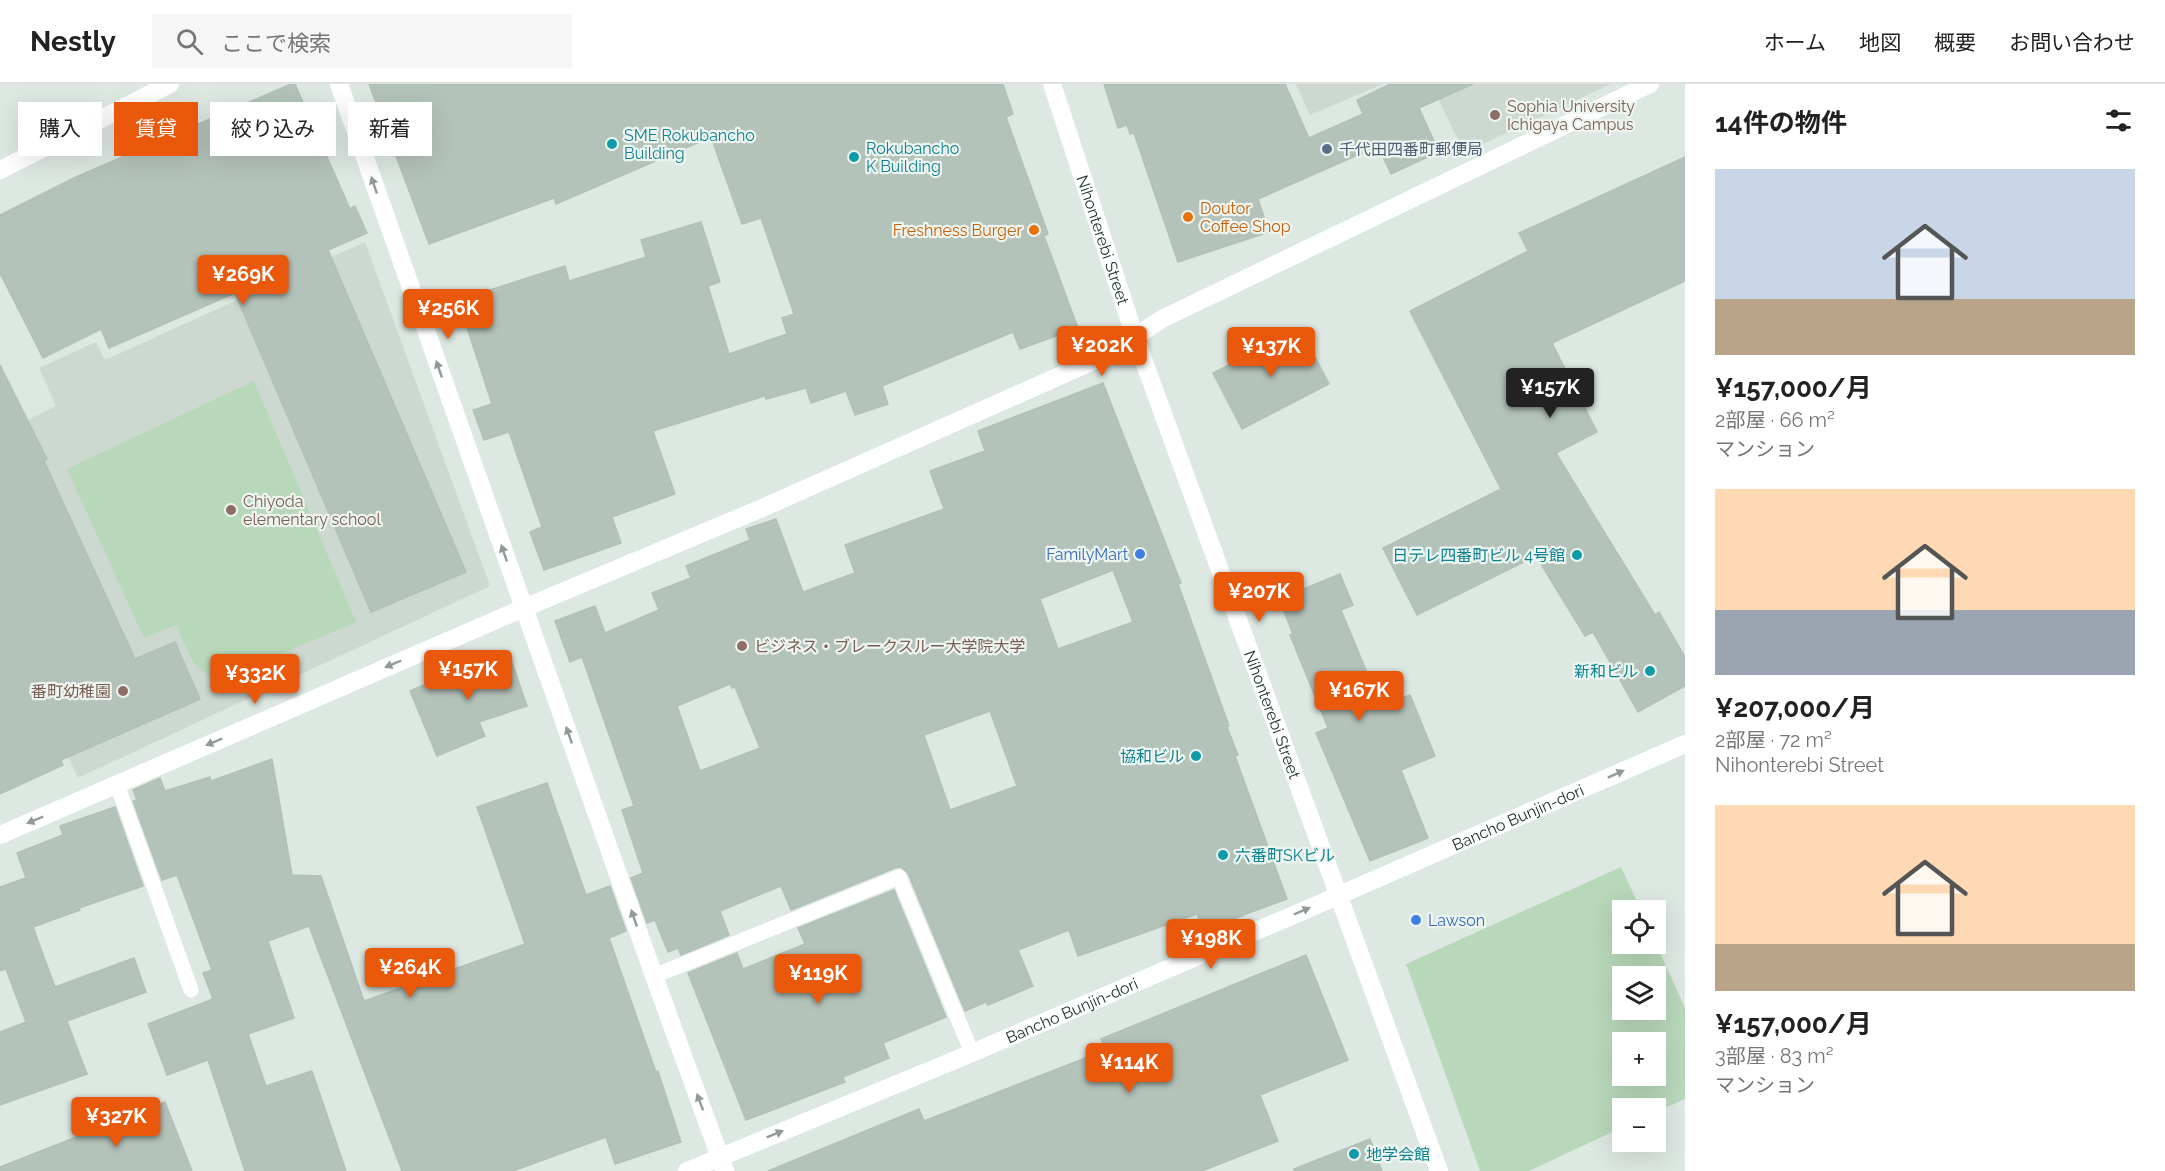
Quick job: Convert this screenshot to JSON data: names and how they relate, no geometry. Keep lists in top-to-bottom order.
{
  "streets": {
    "street": ["Nihonterebi Street", "Bancho Bunjin-dori"]
  },
  "crossings": [
    ["Nihonterebi Street", "Bancho Bunjin-dori"]
  ],
  "one_way": ["Bancho Bunjin-dori"],
  "places": [
    "Sophia University Ichigaya Campus",
    "SME Rokubancho Building",
    "千代田四番町郵便局",
    "Rokubancho K Building",
    "Doutor Coffee Shop",
    "Freshness Burger",
    "Chiyoda elementary school",
    "FamilyMart",
    "日テレ四番町ビル 4号館",
    "ビジネス・ブレークスルー大学院大学",
    "新和ビル",
    "番町幼稚園",
    "協和ビル",
    "六番町SKビル",
    "Lawson",
    "地学会館"
  ],
  "page": {
    "header": "Nestly",
    "search": "ここで検索",
    "nav": [
      "ホーム",
      "地図",
      "概要",
      "お問い合わせ"
    ],
    "heading": "14件の物件",
    "chip": [
      "購入",
      "賃貸",
      "絞り込み",
      "新着"
    ],
    "list": [
      {
        "name": "¥157,000/月",
        "note": "2部屋 · 66 m² · マンション"
      },
      {
        "name": "¥207,000/月",
        "note": "2部屋 · 72 m² · Nihonterebi Street"
      },
      {
        "name": "¥157,000/月",
        "note": "3部屋 · 83 m² · マンション"
      }
    ],
    "price": [
      "¥269K",
      "¥256K",
      "¥202K",
      "¥137K",
      "¥157K",
      "¥207K",
      "¥157K",
      "¥332K",
      "¥167K",
      "¥198K",
      "¥264K",
      "¥119K",
      "¥114K",
      "¥327K"
    ],
    "map_buttons": ["+", "−"]
  }
}
